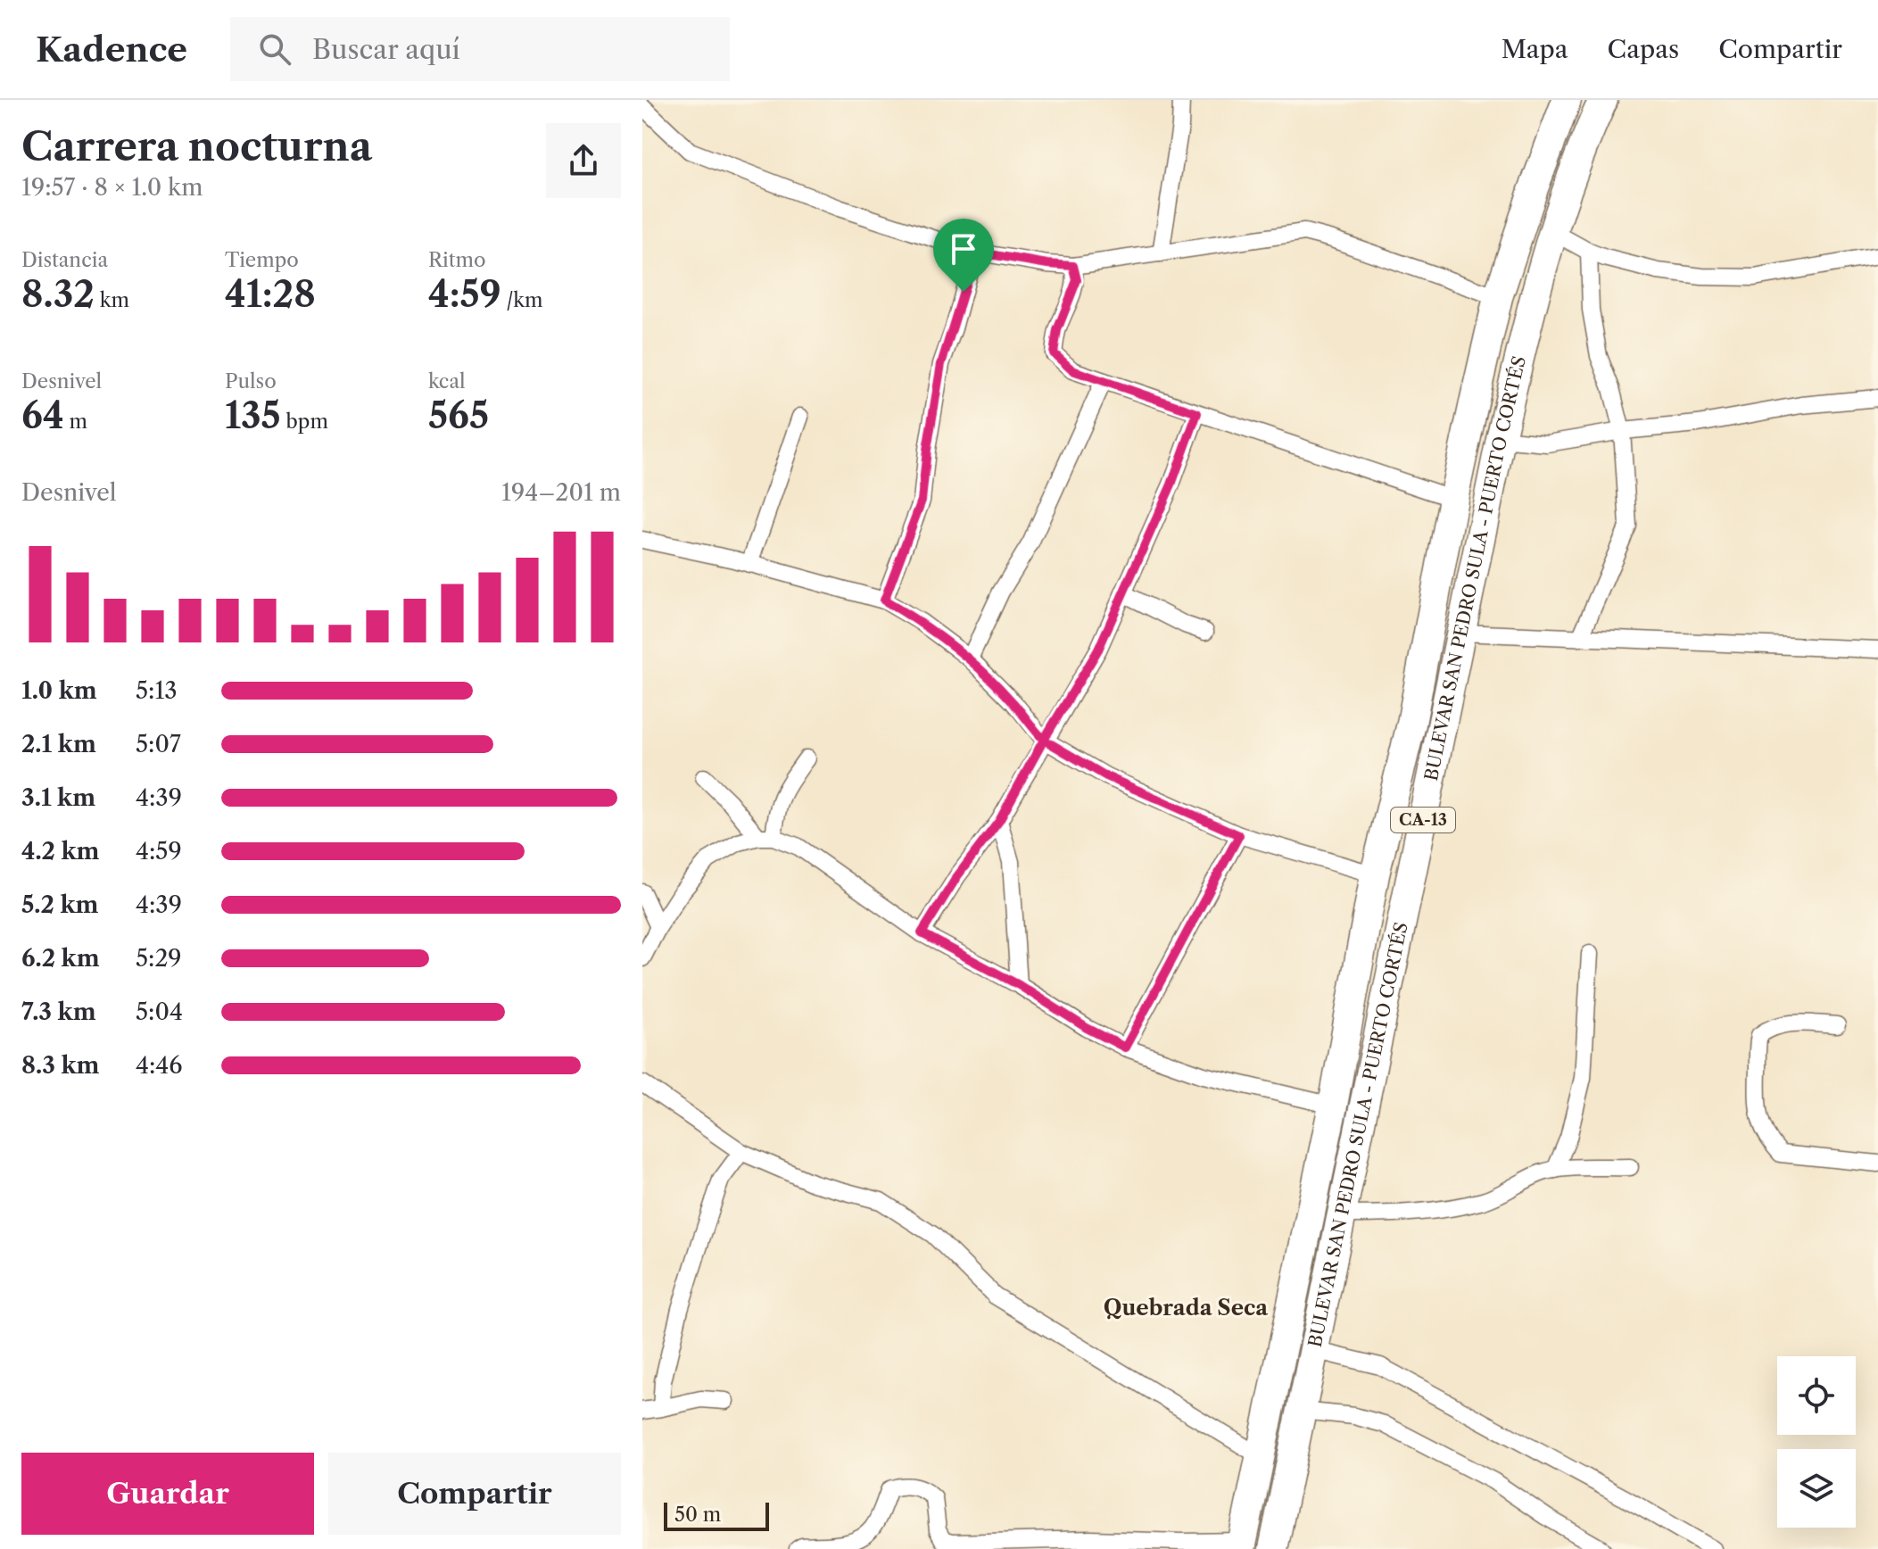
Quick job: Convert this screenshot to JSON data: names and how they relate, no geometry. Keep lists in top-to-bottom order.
{
  "streets": {
    "highway": ["BULEVAR SAN PEDRO SULA - PUERTO CORTÉS", "CA-13"]
  },
  "districts": ["Quebrada Seca"],
  "scale_bar": "50 m",
  "page": {
    "header": "Kadence",
    "search": "Buscar aquí",
    "nav": ["Mapa", "Capas", "Compartir"],
    "heading": ["Carrera nocturna", "19:57 · 8 × 1.0 km"],
    "stats": [
      ["Distancia", "8.32 km"],
      ["Tiempo", "41:28"],
      ["Ritmo", "4:59 /km"],
      ["Desnivel", "64 m"],
      ["Pulso", "135 bpm"],
      ["kcal", "565"]
    ],
    "chart": ["Desnivel", "194–201 m"],
    "list": [
      {
        "name": "1.0 km",
        "note": "5:13"
      },
      {
        "name": "2.1 km",
        "note": "5:07"
      },
      {
        "name": "3.1 km",
        "note": "4:39"
      },
      {
        "name": "4.2 km",
        "note": "4:59"
      },
      {
        "name": "5.2 km",
        "note": "4:39"
      },
      {
        "name": "6.2 km",
        "note": "5:29"
      },
      {
        "name": "7.3 km",
        "note": "5:04"
      },
      {
        "name": "8.3 km",
        "note": "4:46"
      }
    ],
    "buttons": ["Guardar", "Compartir"],
    "scale": "50 m"
  }
}
